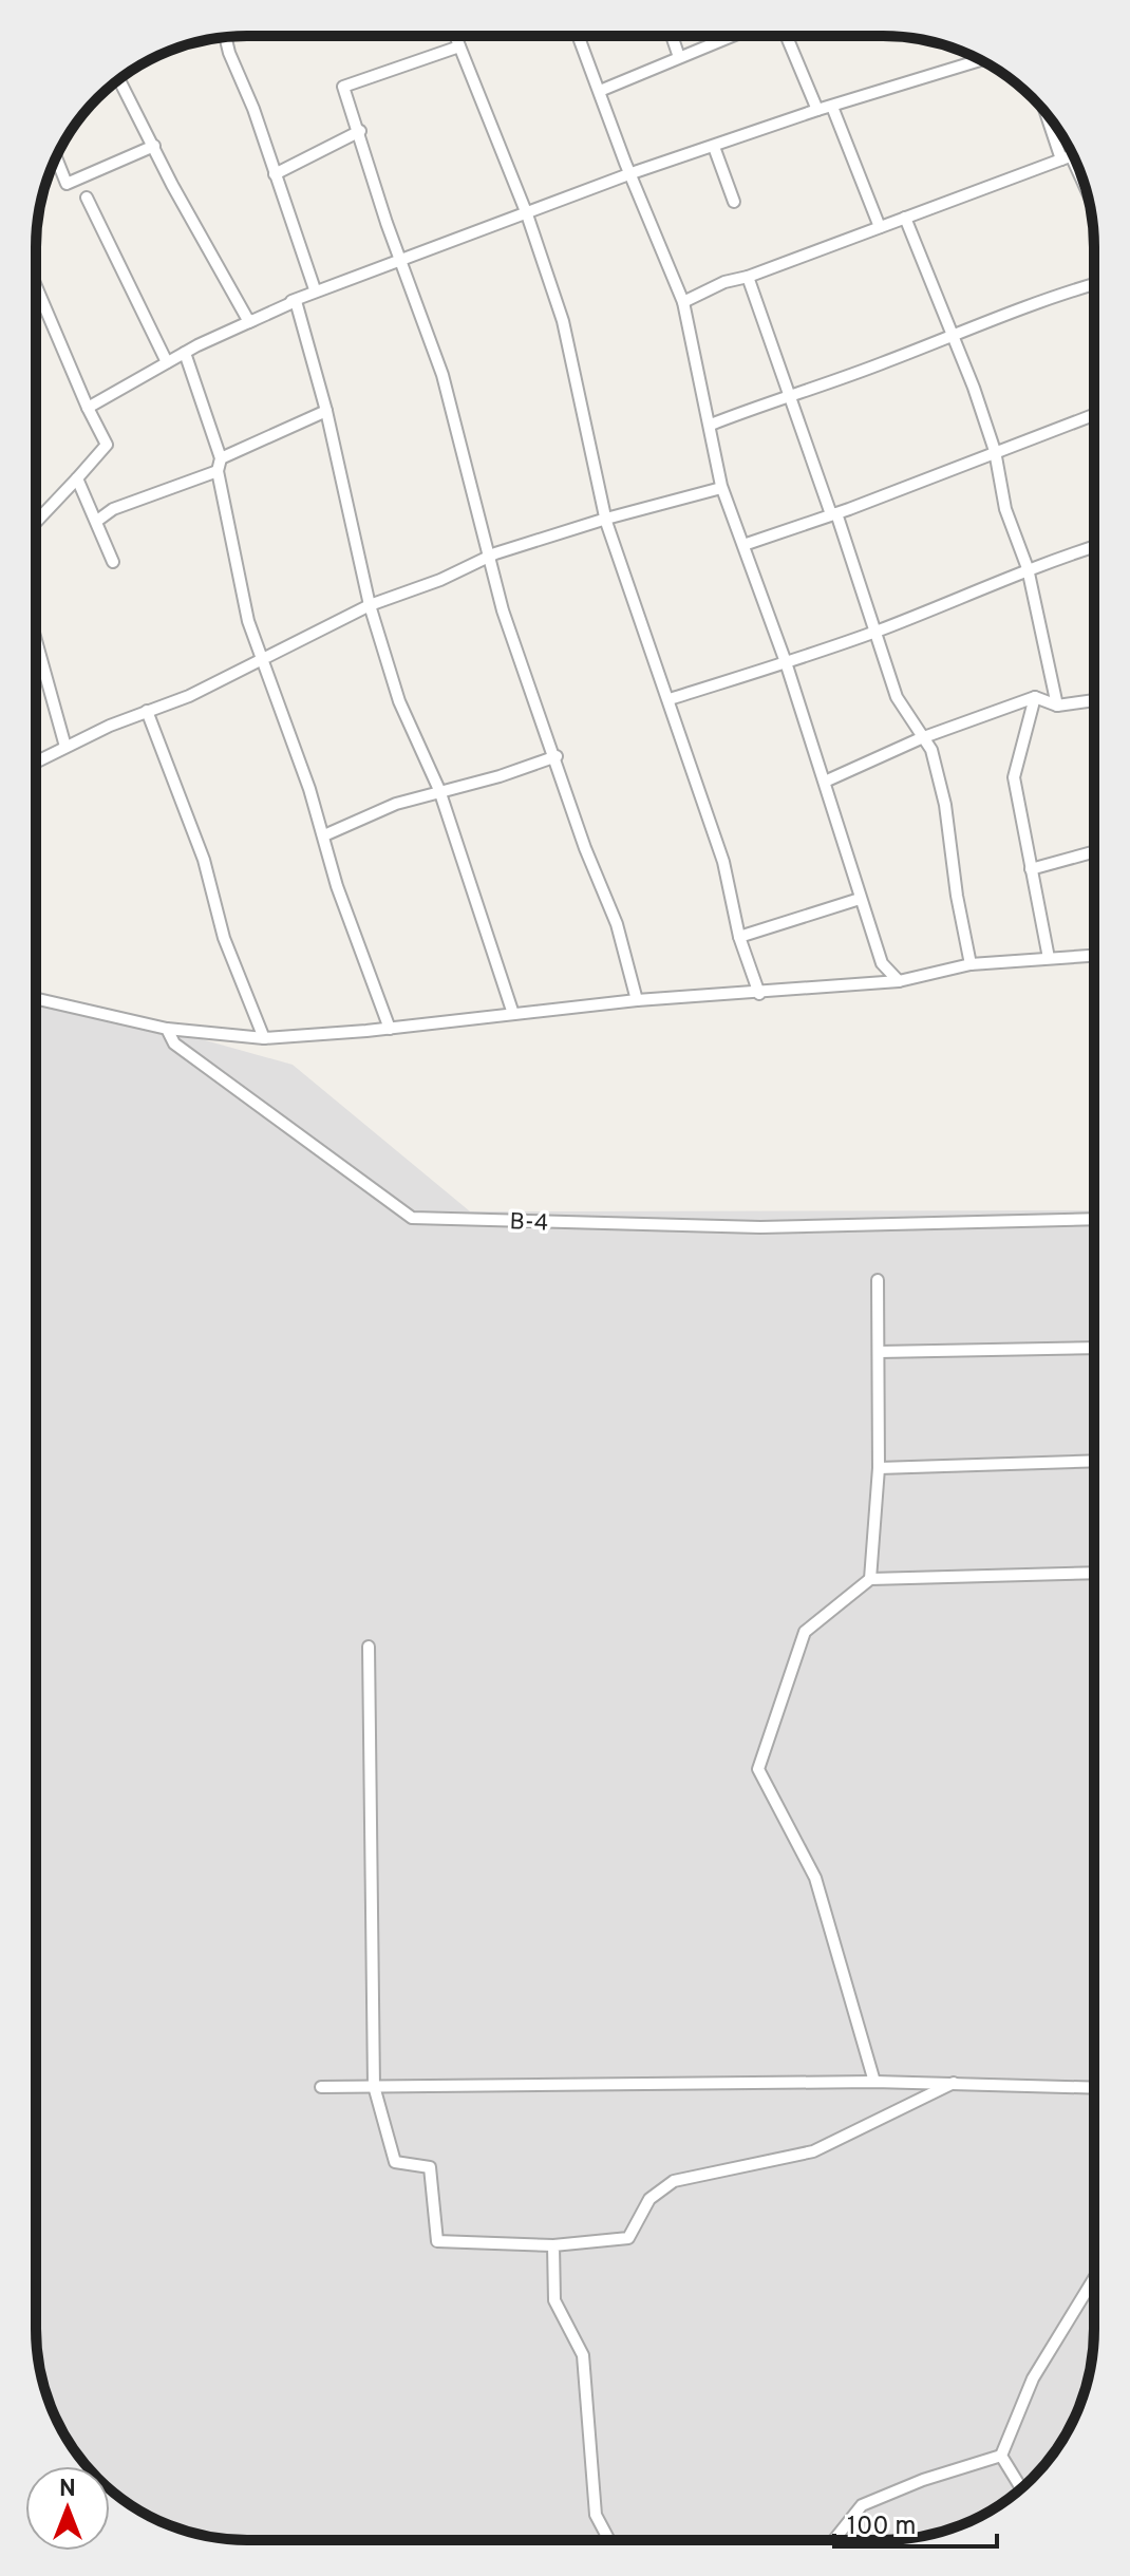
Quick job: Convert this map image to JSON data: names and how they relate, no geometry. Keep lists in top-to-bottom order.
{
  "streets": {
    "street": ["B-4"]
  },
  "scale_bar": "100 m",
  "north": "top"
}
